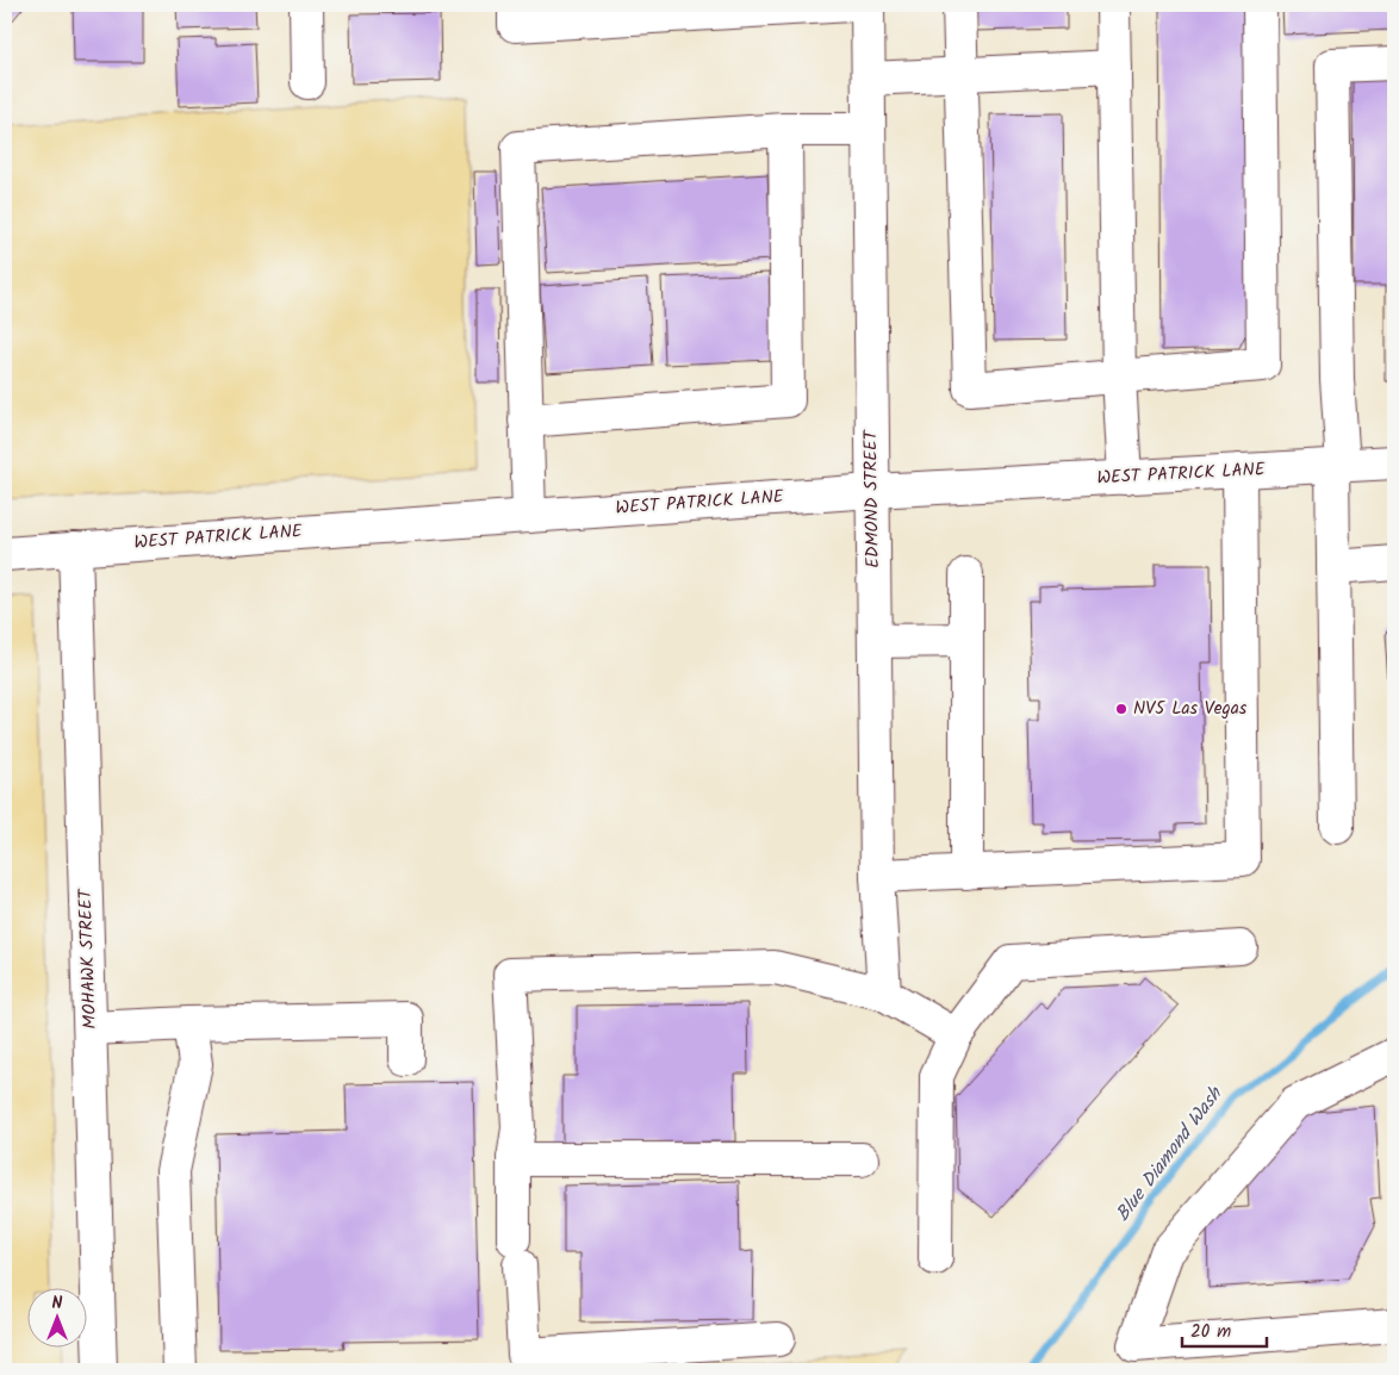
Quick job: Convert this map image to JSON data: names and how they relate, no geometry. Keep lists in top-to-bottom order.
{
  "streets": {
    "street": ["WEST PATRICK LANE", "EDMOND STREET", "MOHAWK STREET"]
  },
  "crossings": [
    ["WEST PATRICK LANE", "EDMOND STREET"],
    ["WEST PATRICK LANE", "MOHAWK STREET"]
  ],
  "water": ["Blue Diamond Wash"],
  "places": ["NV5 Las Vegas"],
  "scale_bar": "20 m",
  "north": "top"
}
